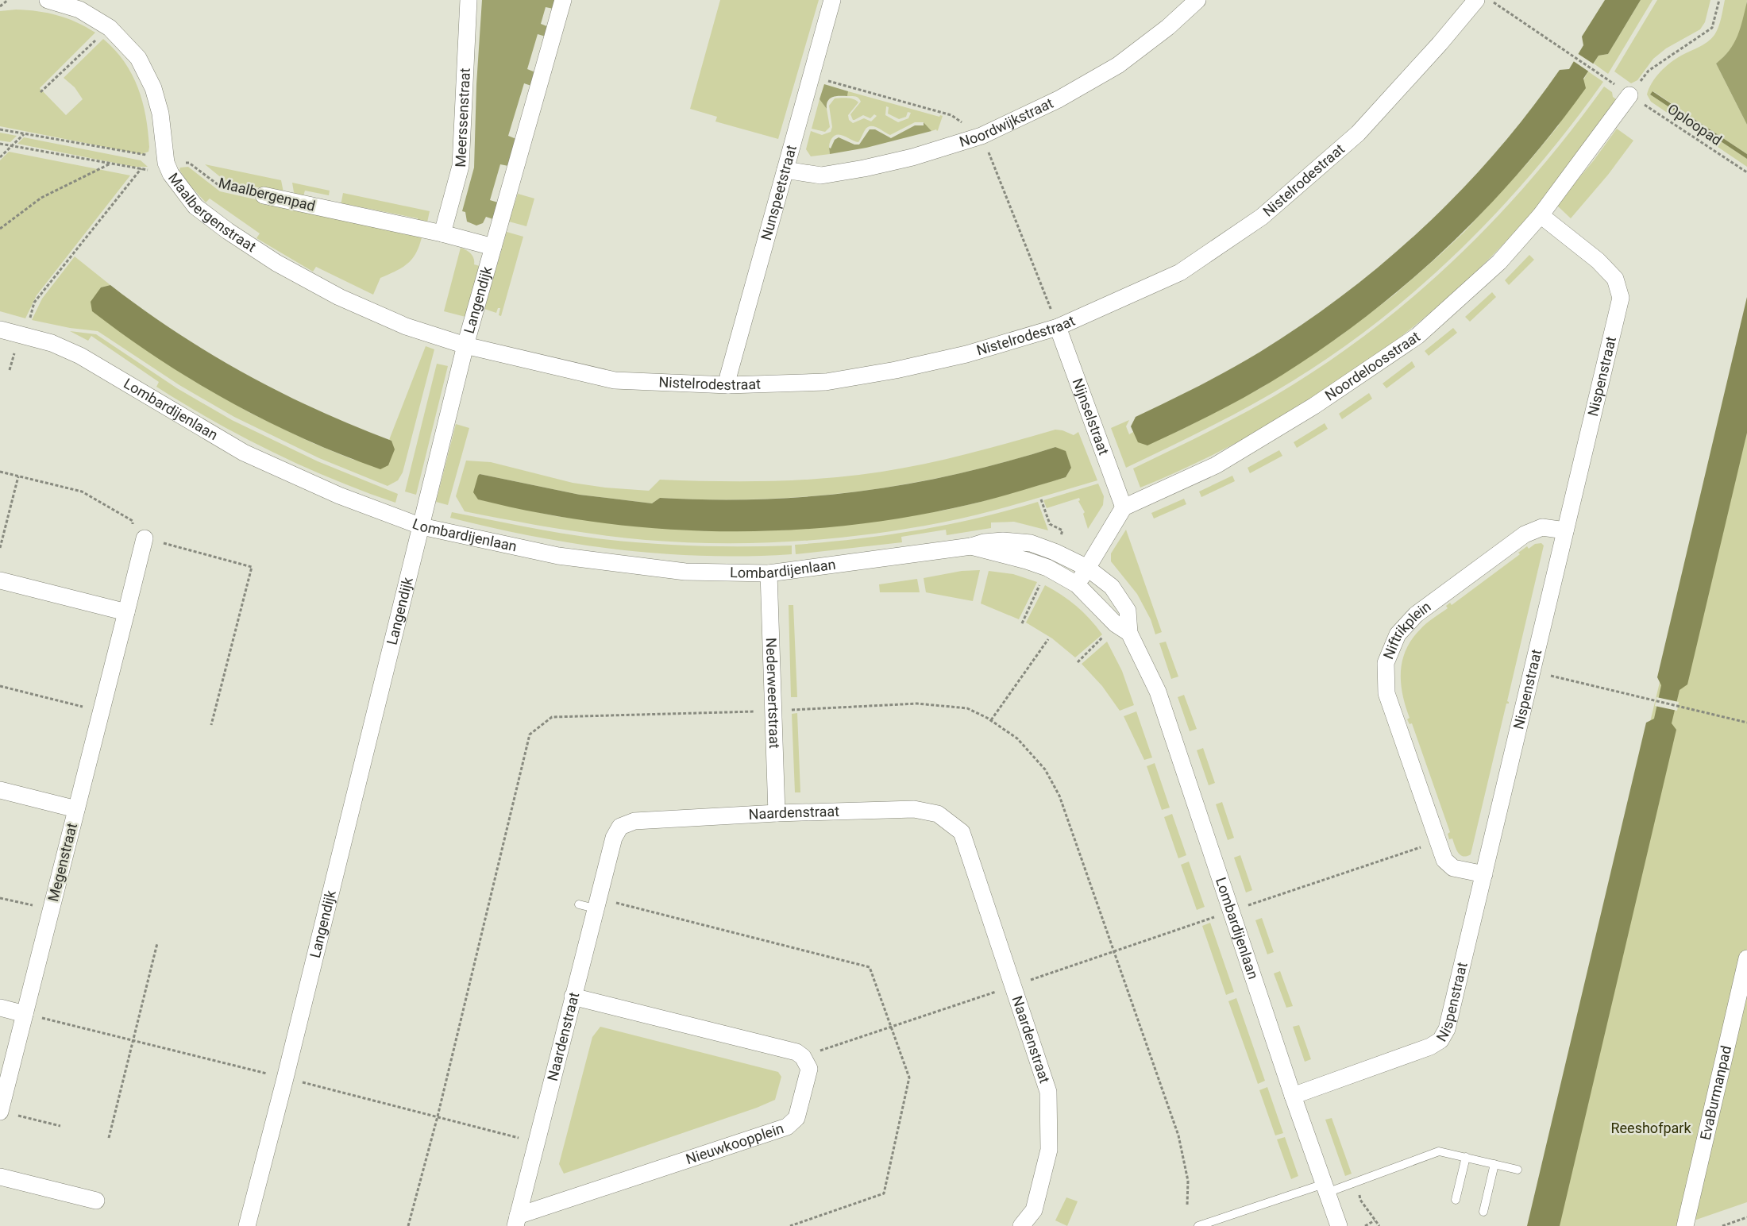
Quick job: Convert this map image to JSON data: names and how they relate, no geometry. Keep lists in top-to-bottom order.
{
  "streets": {
    "street": [
      "Meerssenstraat",
      "Noordwijkstraat",
      "Nistelrodestraat",
      "Nunspeetstraat",
      "Maalbergenpad",
      "Maalbergenstraat",
      "Langendijk",
      "Noordeloosstraat",
      "Nispenstraat",
      "Lombardijenlaan",
      "Nijnselstraat",
      "Niftrikplein",
      "Nederweertstraat",
      "Naardenstraat",
      "Megenstraat",
      "EvaBurmanpad",
      "Nieuwkoopplein"
    ],
    "path": ["Oploopad"]
  },
  "crossings": [
    ["Meerssenstraat", "Maalbergenpad"],
    ["Noordwijkstraat", "Nunspeetstraat"],
    ["Oploopad", "Noordeloosstraat"],
    ["Nistelrodestraat", "Nunspeetstraat"],
    ["Nistelrodestraat", "Maalbergenstraat"],
    ["Nistelrodestraat", "Langendijk"],
    ["Nistelrodestraat", "Nijnselstraat"],
    ["Maalbergenpad", "Maalbergenstraat"],
    ["Maalbergenpad", "Langendijk"],
    ["Maalbergenstraat", "Langendijk"],
    ["Langendijk", "Lombardijenlaan"],
    ["Noordeloosstraat", "Nispenstraat"],
    ["Noordeloosstraat", "Nijnselstraat"],
    ["Nispenstraat", "Lombardijenlaan"],
    ["Nispenstraat", "Niftrikplein"],
    ["Lombardijenlaan", "Nederweertstraat"],
    ["Nederweertstraat", "Naardenstraat"],
    ["Naardenstraat", "Nieuwkoopplein"]
  ],
  "parks": ["Reeshofpark"]
}
